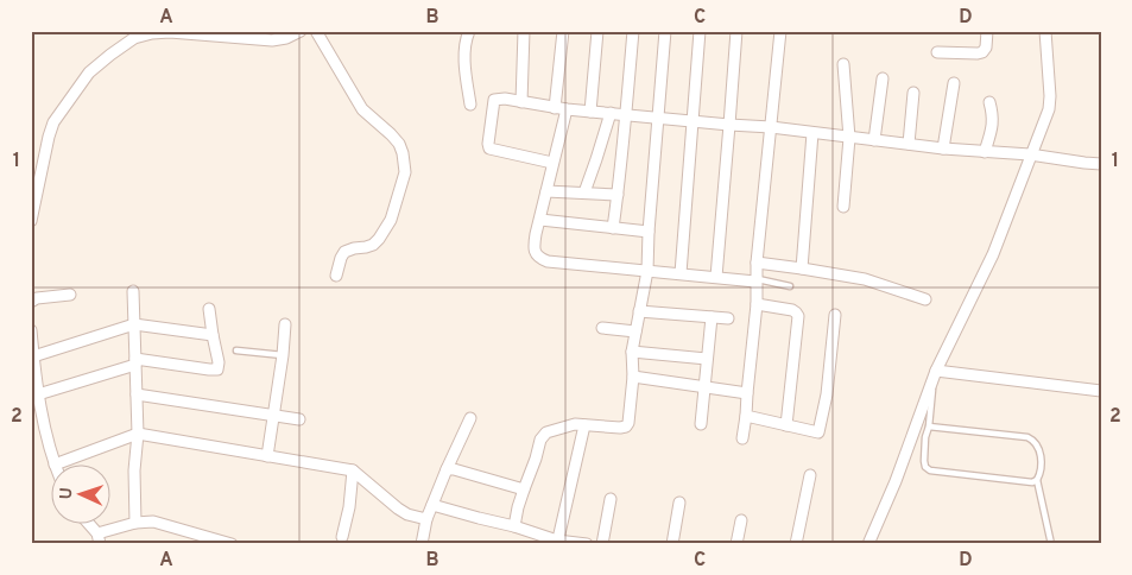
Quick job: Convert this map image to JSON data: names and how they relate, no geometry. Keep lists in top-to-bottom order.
{
  "north": "left",
  "grid": {
    "columns": [
      "A",
      "B",
      "C",
      "D"
    ],
    "rows": ["1", "2"]
  }
}
